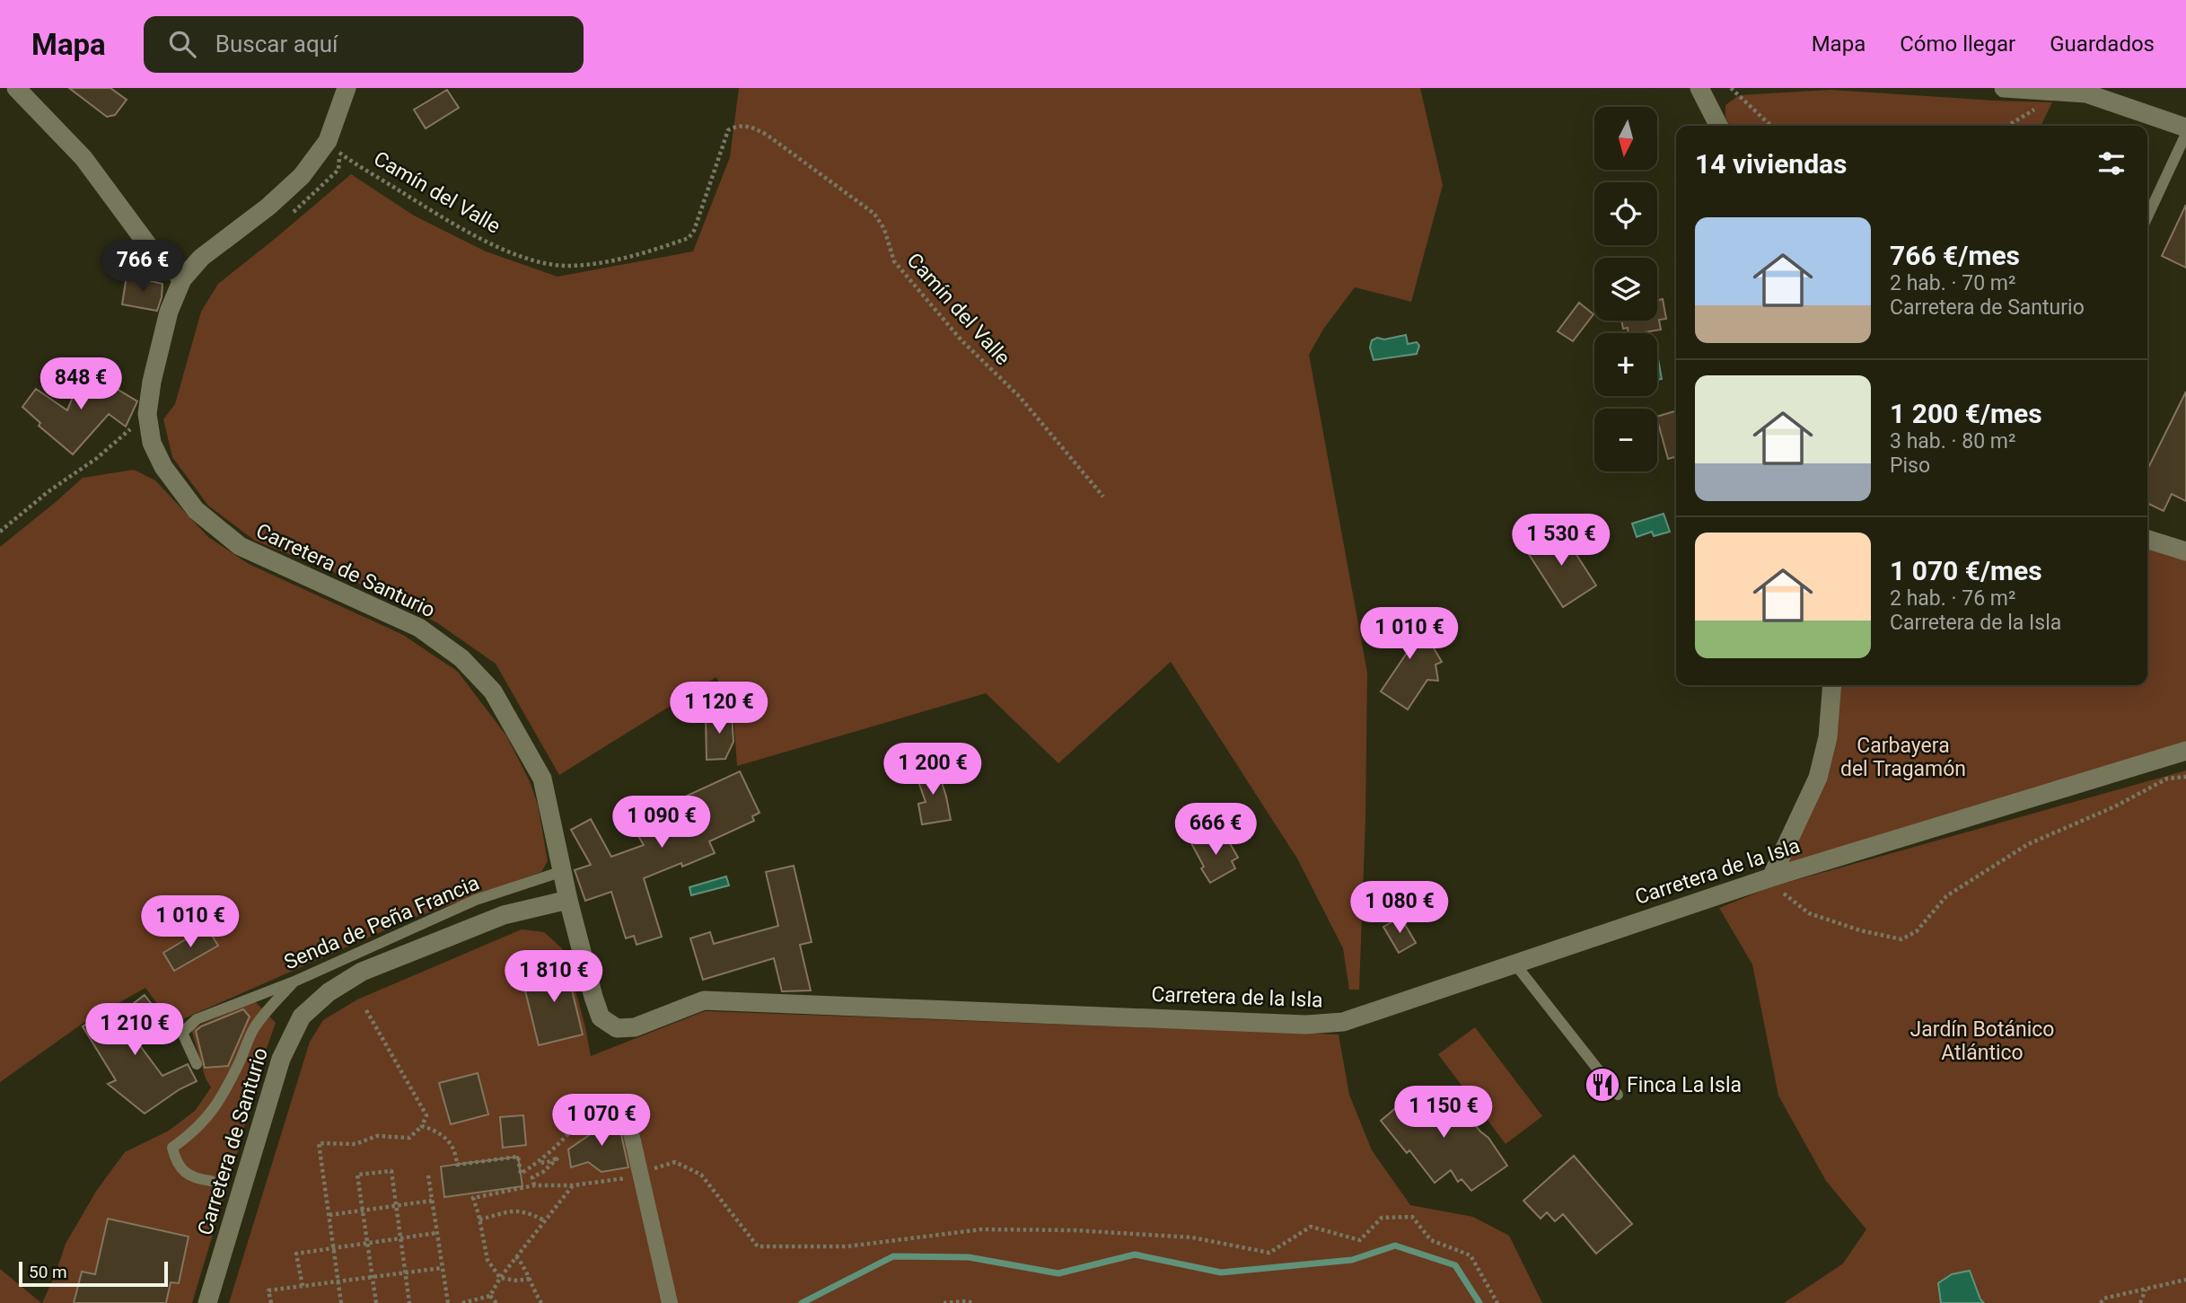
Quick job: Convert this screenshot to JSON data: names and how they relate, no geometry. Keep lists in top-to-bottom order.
{
  "streets": {
    "street": ["Carretera de Santurio", "Carretera de la Isla"],
    "lane": ["Senda de Peña Francia"],
    "path": ["Camín del Valle"]
  },
  "crossings": [
    ["Carretera de Santurio", "Carretera de la Isla"],
    ["Carretera de Santurio", "Senda de Peña Francia"]
  ],
  "parks": ["Carbayera del Tragamón", "Jardín Botánico Atlántico"],
  "places": {
    "restaurant": ["Finca La Isla"]
  },
  "scale_bar": "50 m",
  "north": "bottom",
  "page": {
    "header": "Mapa",
    "search": "Buscar aquí",
    "nav": ["Mapa", "Cómo llegar", "Guardados"],
    "map_buttons": ["+", "−"],
    "heading": "14 viviendas",
    "list": [
      {
        "name": "766 €/mes",
        "note": "2 hab. · 70 m² · Carretera de Santurio"
      },
      {
        "name": "1 200 €/mes",
        "note": "3 hab. · 80 m² · Piso"
      },
      {
        "name": "1 070 €/mes",
        "note": "2 hab. · 76 m² · Carretera de la Isla"
      }
    ],
    "price": [
      "766 €",
      "848 €",
      "1 530 €",
      "1 010 €",
      "1 120 €",
      "1 200 €",
      "1 090 €",
      "666 €",
      "1 080 €",
      "1 010 €",
      "1 810 €",
      "1 210 €",
      "1 150 €",
      "1 070 €"
    ],
    "scale": "50 m"
  }
}
